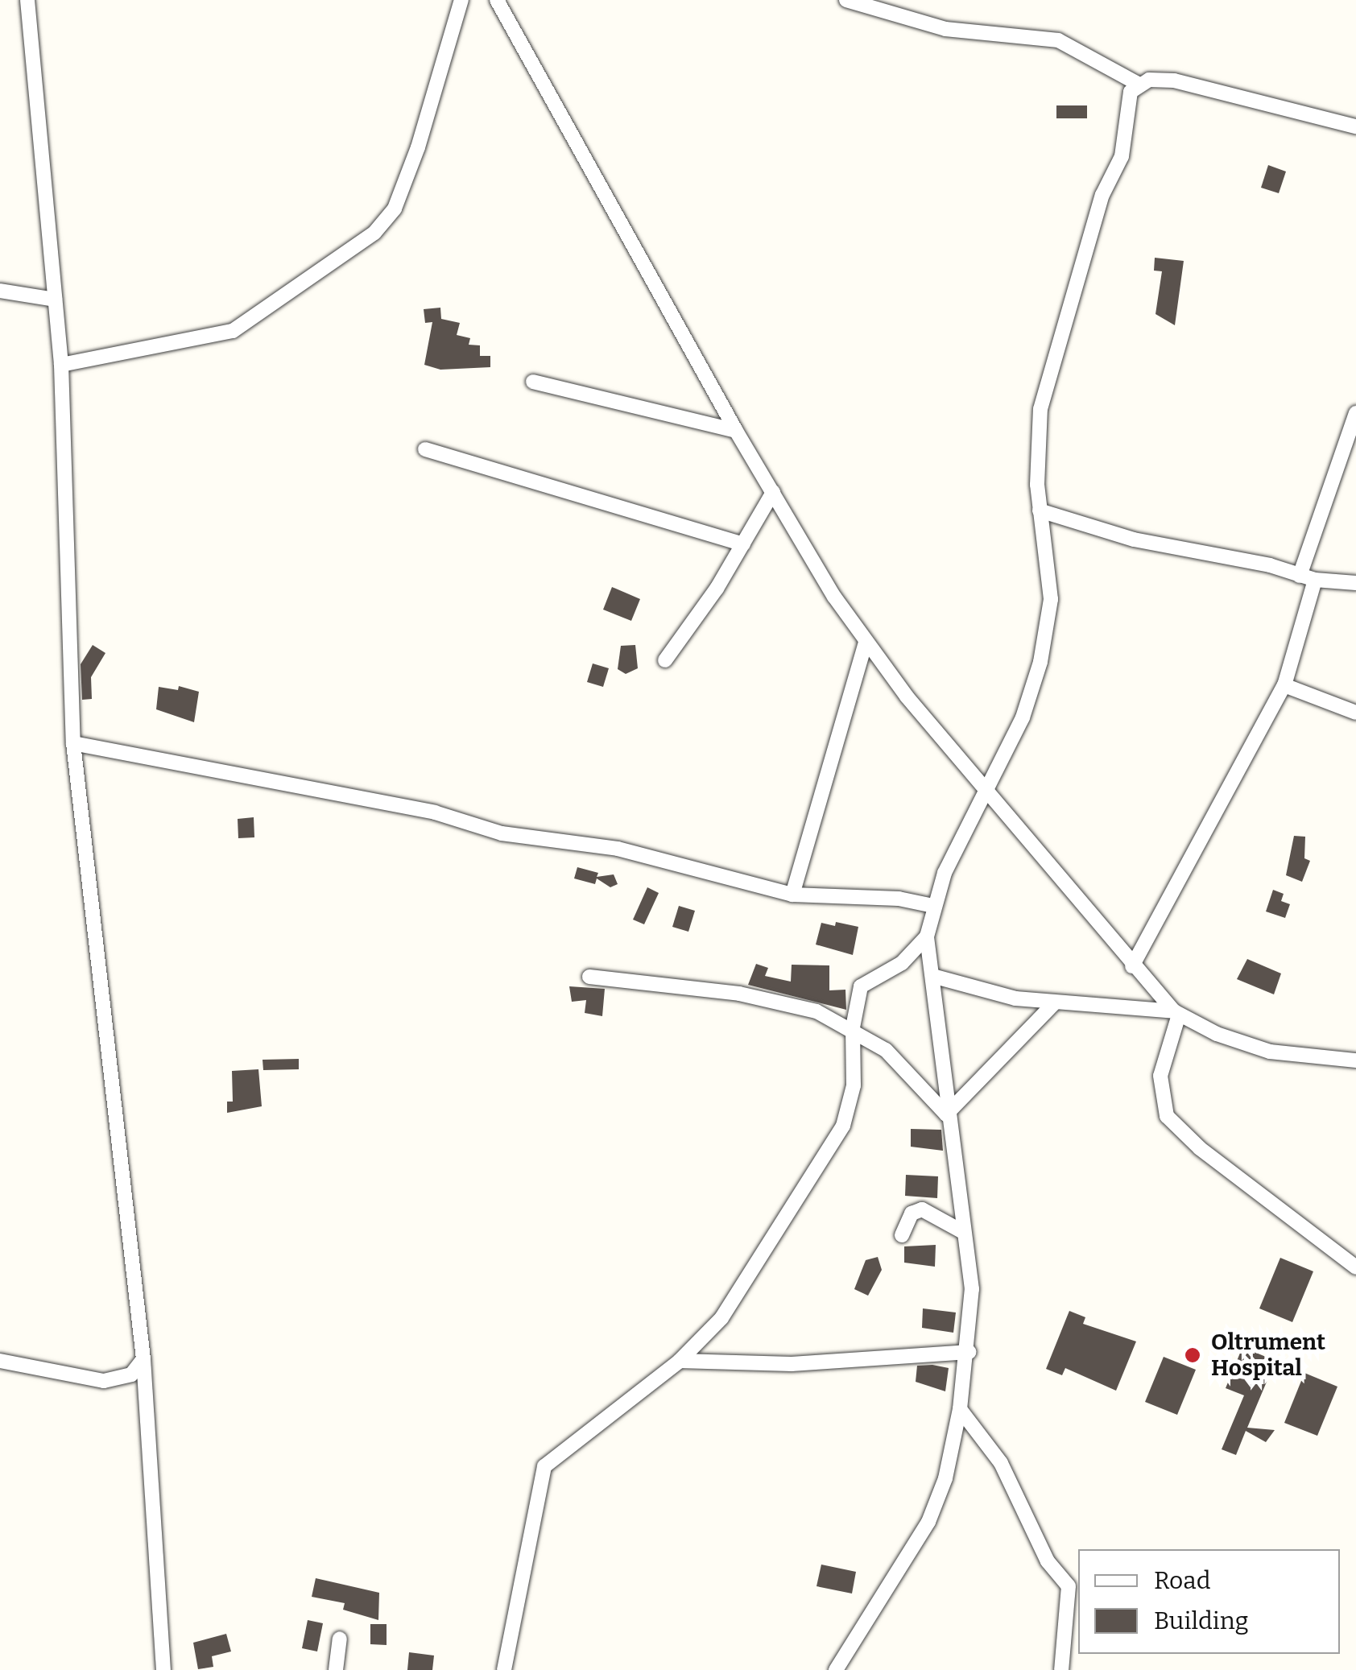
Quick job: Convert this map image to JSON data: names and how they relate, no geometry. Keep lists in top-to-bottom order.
{
  "places": ["Oltrument Hospital"],
  "legend": ["Road", "Building"]
}
